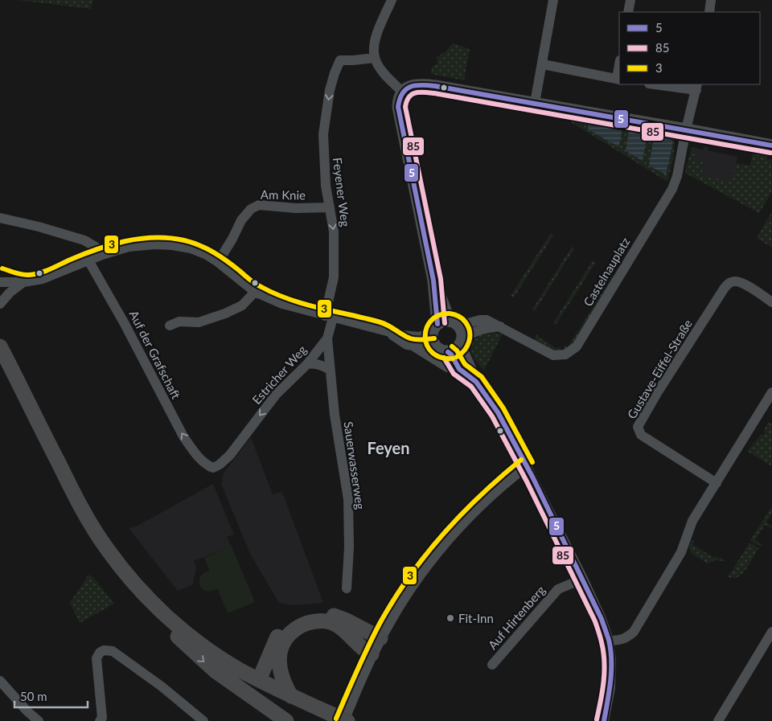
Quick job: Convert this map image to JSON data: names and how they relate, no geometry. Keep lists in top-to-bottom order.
{
  "streets": {
    "street": [
      "Feyener Weg",
      "Am Knie",
      "Castelnauplatz",
      "Auf der Grafschaft",
      "Gustave-Eiffel-Straße",
      "Estricher Weg",
      "Sauerwasserweg",
      "Auf Hirtenberg"
    ]
  },
  "crossings": [
    ["Feyener Weg", "Am Knie"],
    ["Feyener Weg", "Estricher Weg"],
    ["Auf der Grafschaft", "Estricher Weg"],
    ["Estricher Weg", "Sauerwasserweg"]
  ],
  "one_way": ["Auf der Grafschaft", "Estricher Weg"],
  "districts": ["Feyen"],
  "places": ["Fit-Inn"],
  "lines": ["transit line 5", "transit line 85", "transit line 3"],
  "legend": ["5", "85", "3"],
  "scale_bar": "50 m"
}
